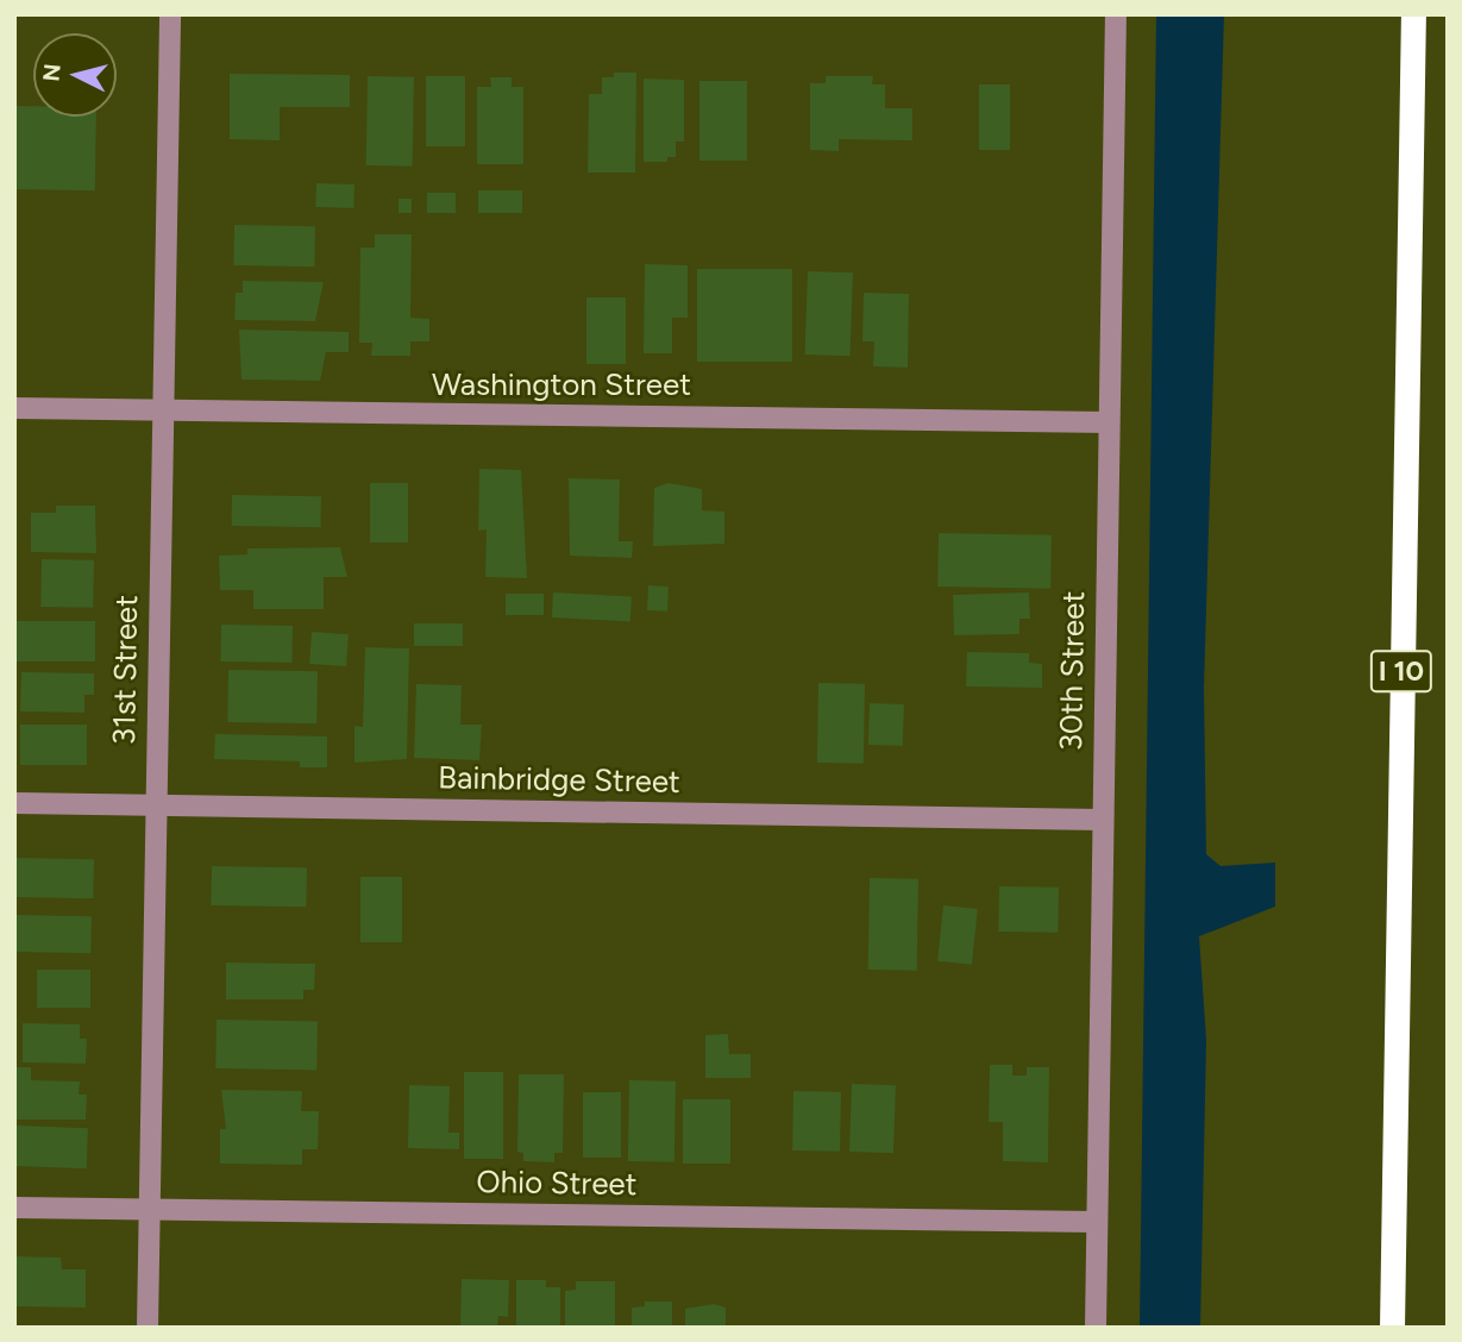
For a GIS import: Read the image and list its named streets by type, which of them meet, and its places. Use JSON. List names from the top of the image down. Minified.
{"streets":{"highway":["I 10"],"street":["Washington Street","31st Street","30th Street","Bainbridge Street","Ohio Street"]},"crossings":[["Washington Street","31st Street"],["Washington Street","30th Street"],["31st Street","Bainbridge Street"],["31st Street","Ohio Street"],["30th Street","Bainbridge Street"],["30th Street","Ohio Street"]],"north":"left"}
